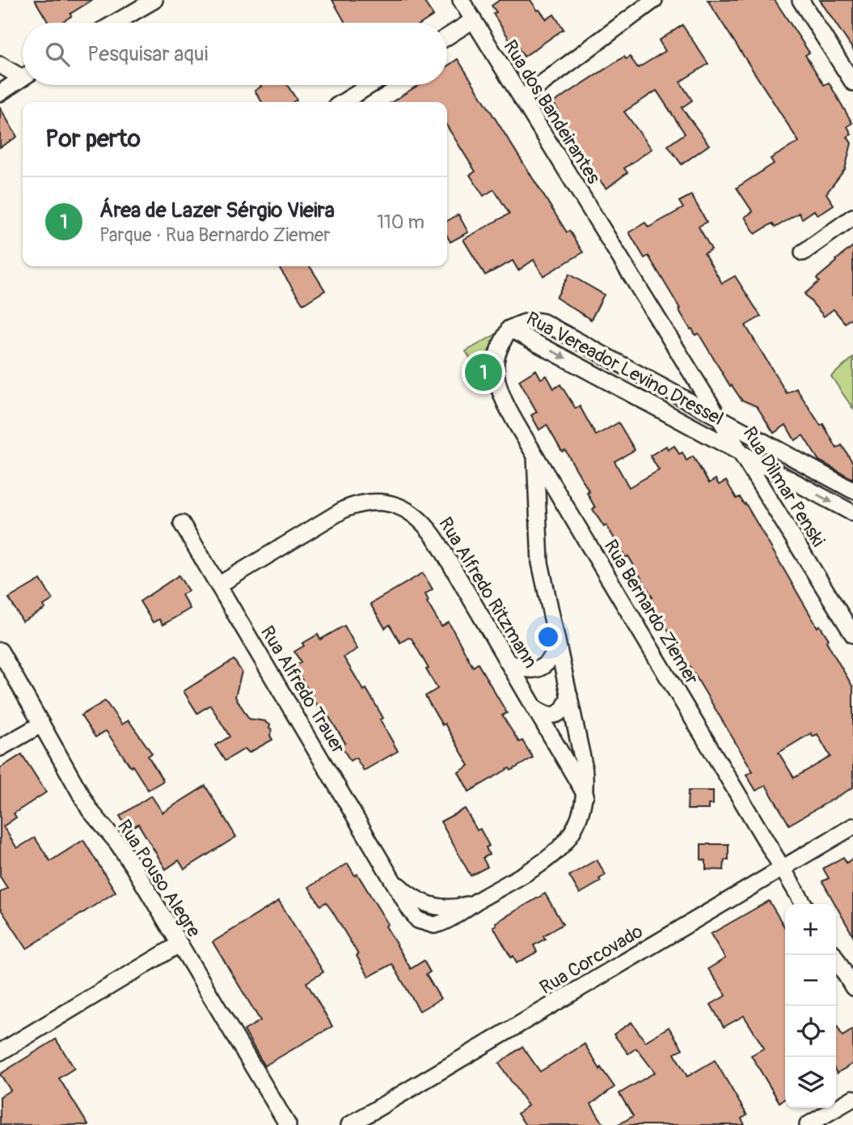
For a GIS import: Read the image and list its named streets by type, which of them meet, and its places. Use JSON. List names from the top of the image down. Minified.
{"streets":{"street":["Rua dos Bandeirantes","Rua Vereador Levino Dressel","Rua Dilmar Penski","Rua Alfredo Ritzmann","Rua Bernardo Ziemer","Rua Alfredo Trauer","Rua Pouso Alegre","Rua Corcovado"]},"crossings":[["Rua dos Bandeirantes","Rua Dilmar Penski"],["Rua Vereador Levino Dressel","Rua Dilmar Penski"],["Rua Vereador Levino Dressel","Rua Bernardo Ziemer"],["Rua Alfredo Ritzmann","Rua Alfredo Trauer"],["Rua Bernardo Ziemer","Rua Corcovado"]],"page":{"search":"Pesquisar aqui","heading":"Por perto","list":[{"mark":"1","name":"Área de Lazer Sérgio Vieira","note":"Parque · Rua Bernardo Ziemer","value":"110 m"}],"pins":"1","map_buttons":["+","−"]}}
